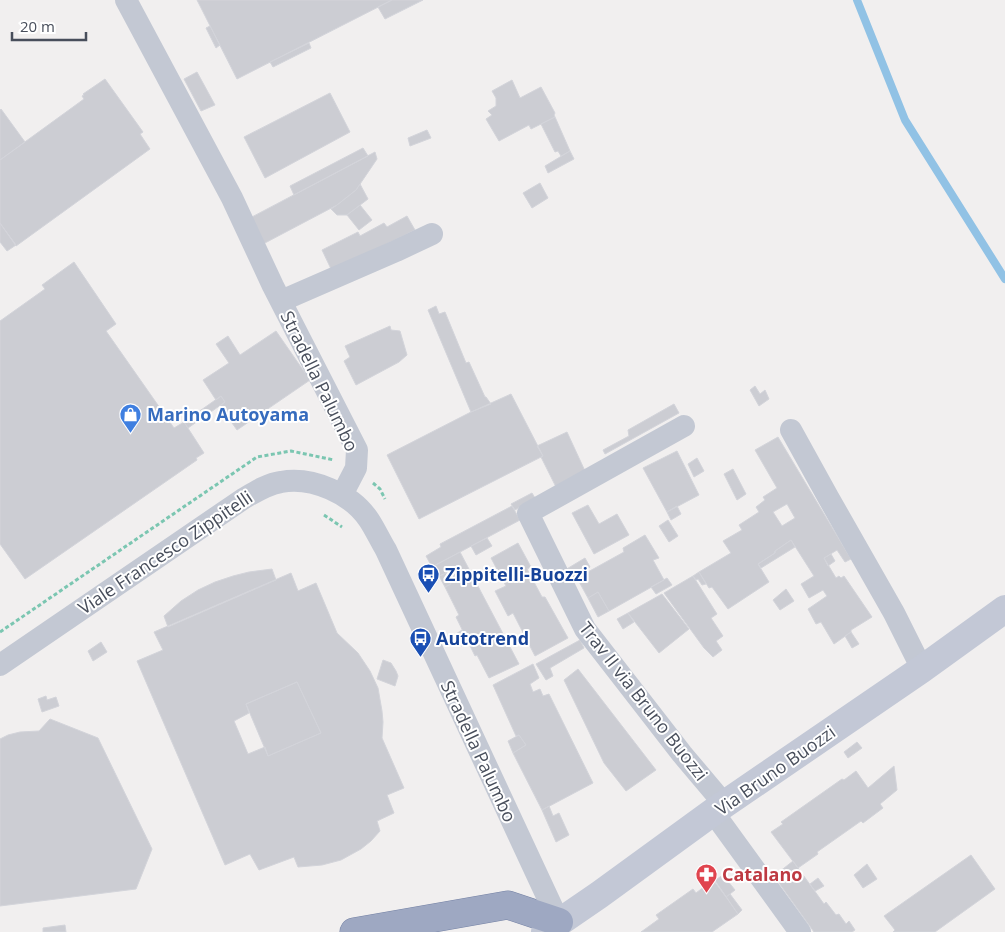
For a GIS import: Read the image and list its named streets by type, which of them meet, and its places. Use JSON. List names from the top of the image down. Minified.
{"streets":{"main road":["Via Bruno Buozzi"],"street":["Stradella Palumbo","Viale Francesco Zippitelli","Trav II via Bruno Buozzi"]},"crossings":[["Stradella Palumbo","Viale Francesco Zippitelli"],["Stradella Palumbo","Via Bruno Buozzi"],["Trav II via Bruno Buozzi","Via Bruno Buozzi"]],"places":{"shop":["Marino Autoyama"],"bus stop":["Zippitelli-Buozzi","Autotrend"],"pharmacy":["Catalano"]},"scale_bar":"20 m"}
